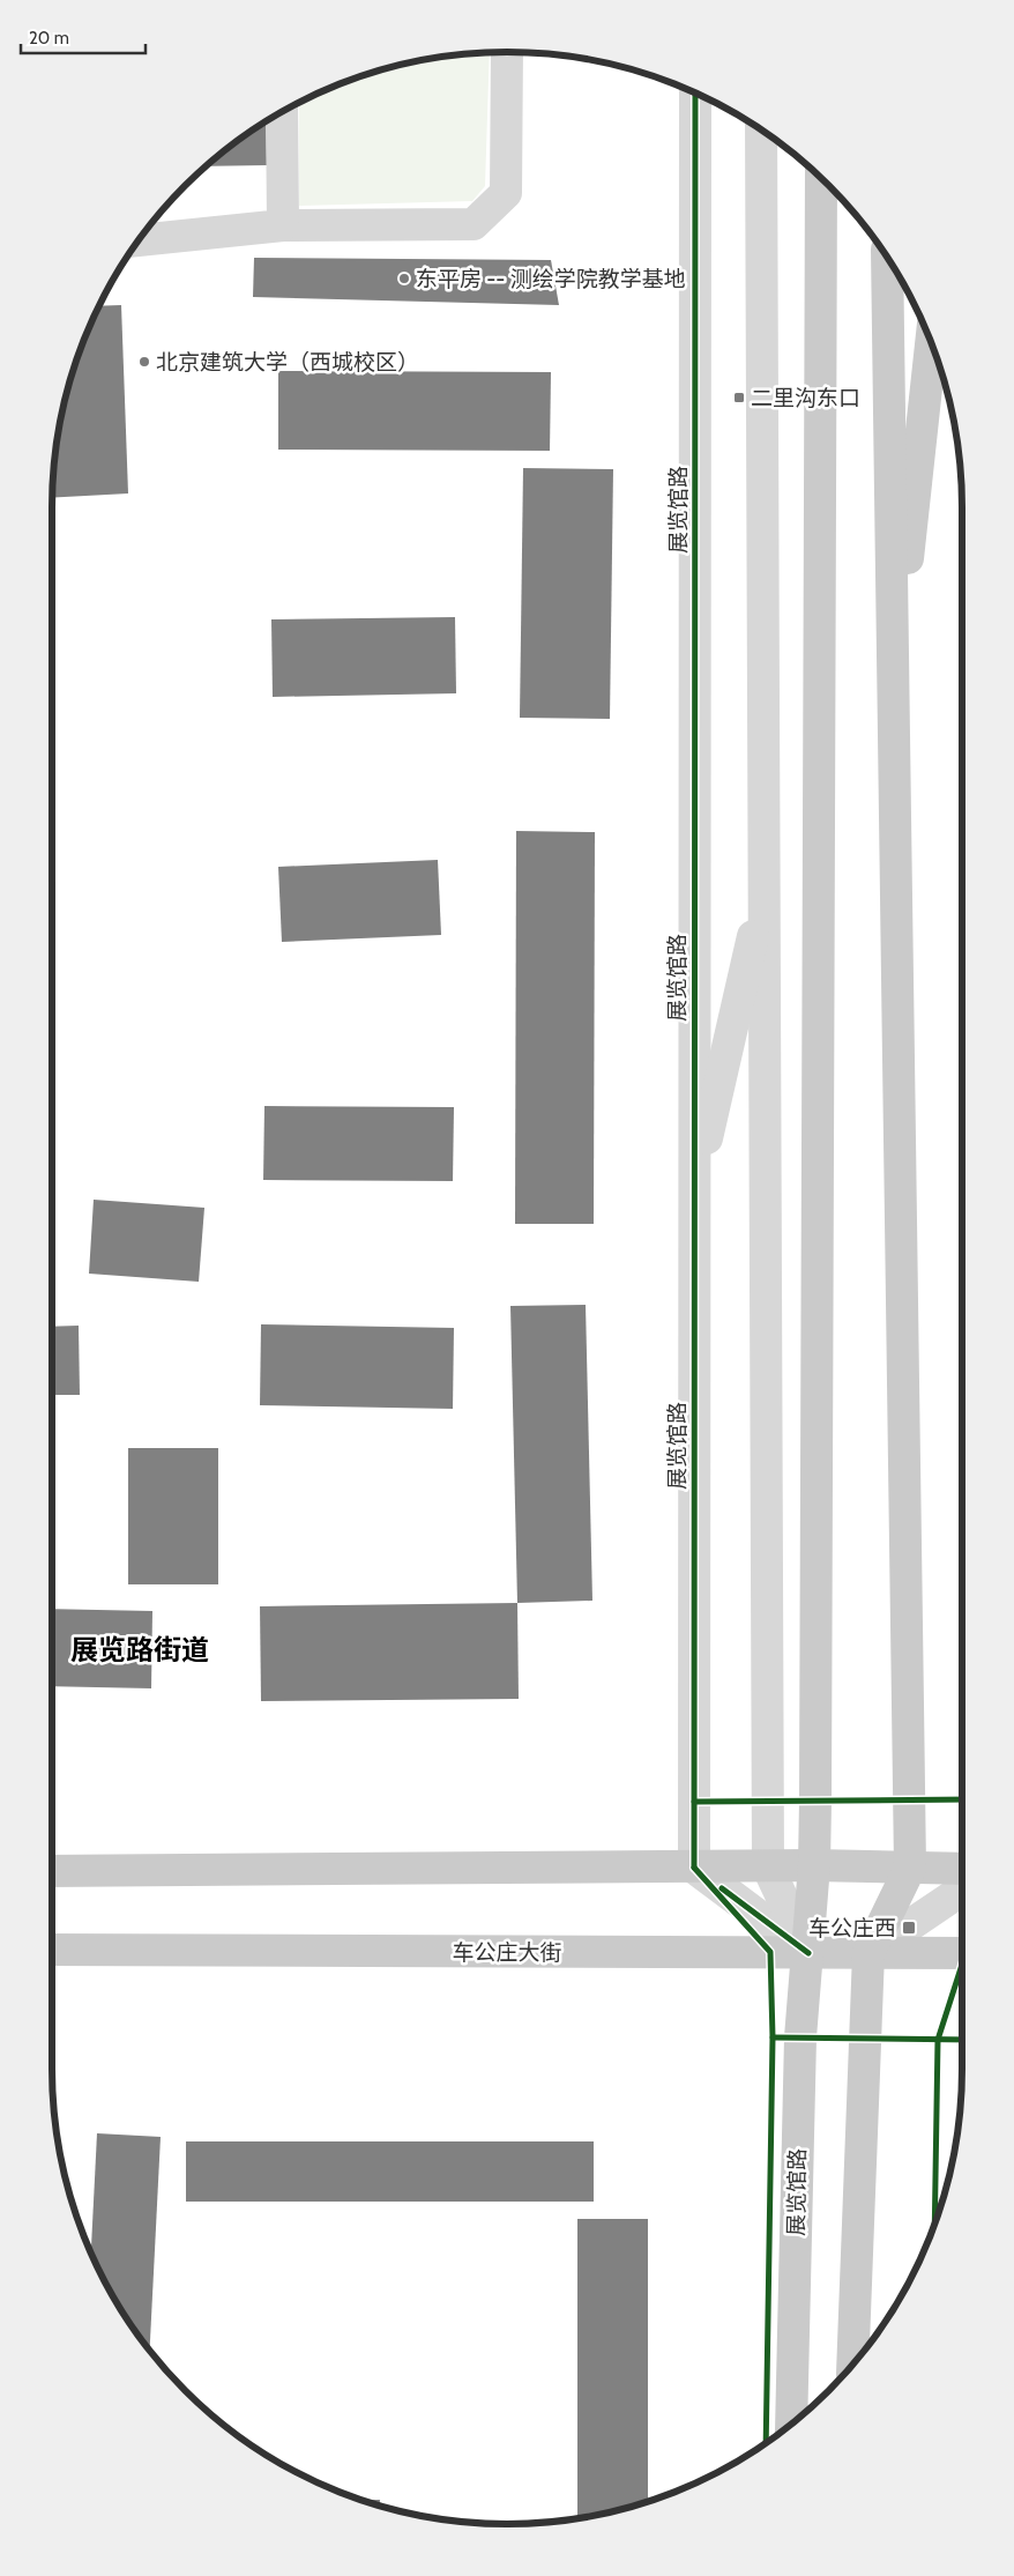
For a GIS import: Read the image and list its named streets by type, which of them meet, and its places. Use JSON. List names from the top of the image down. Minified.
{"streets":{"main road":["展览馆路","车公庄大街"]},"crossings":[["展览馆路","车公庄大街"]],"districts":["展览路街道"],"places":{"other":["东平房 -- 测绘学院教学基地","北京建筑大学（西城校区）"],"transit":["二里沟东口","车公庄西"]},"scale_bar":"20 m"}
